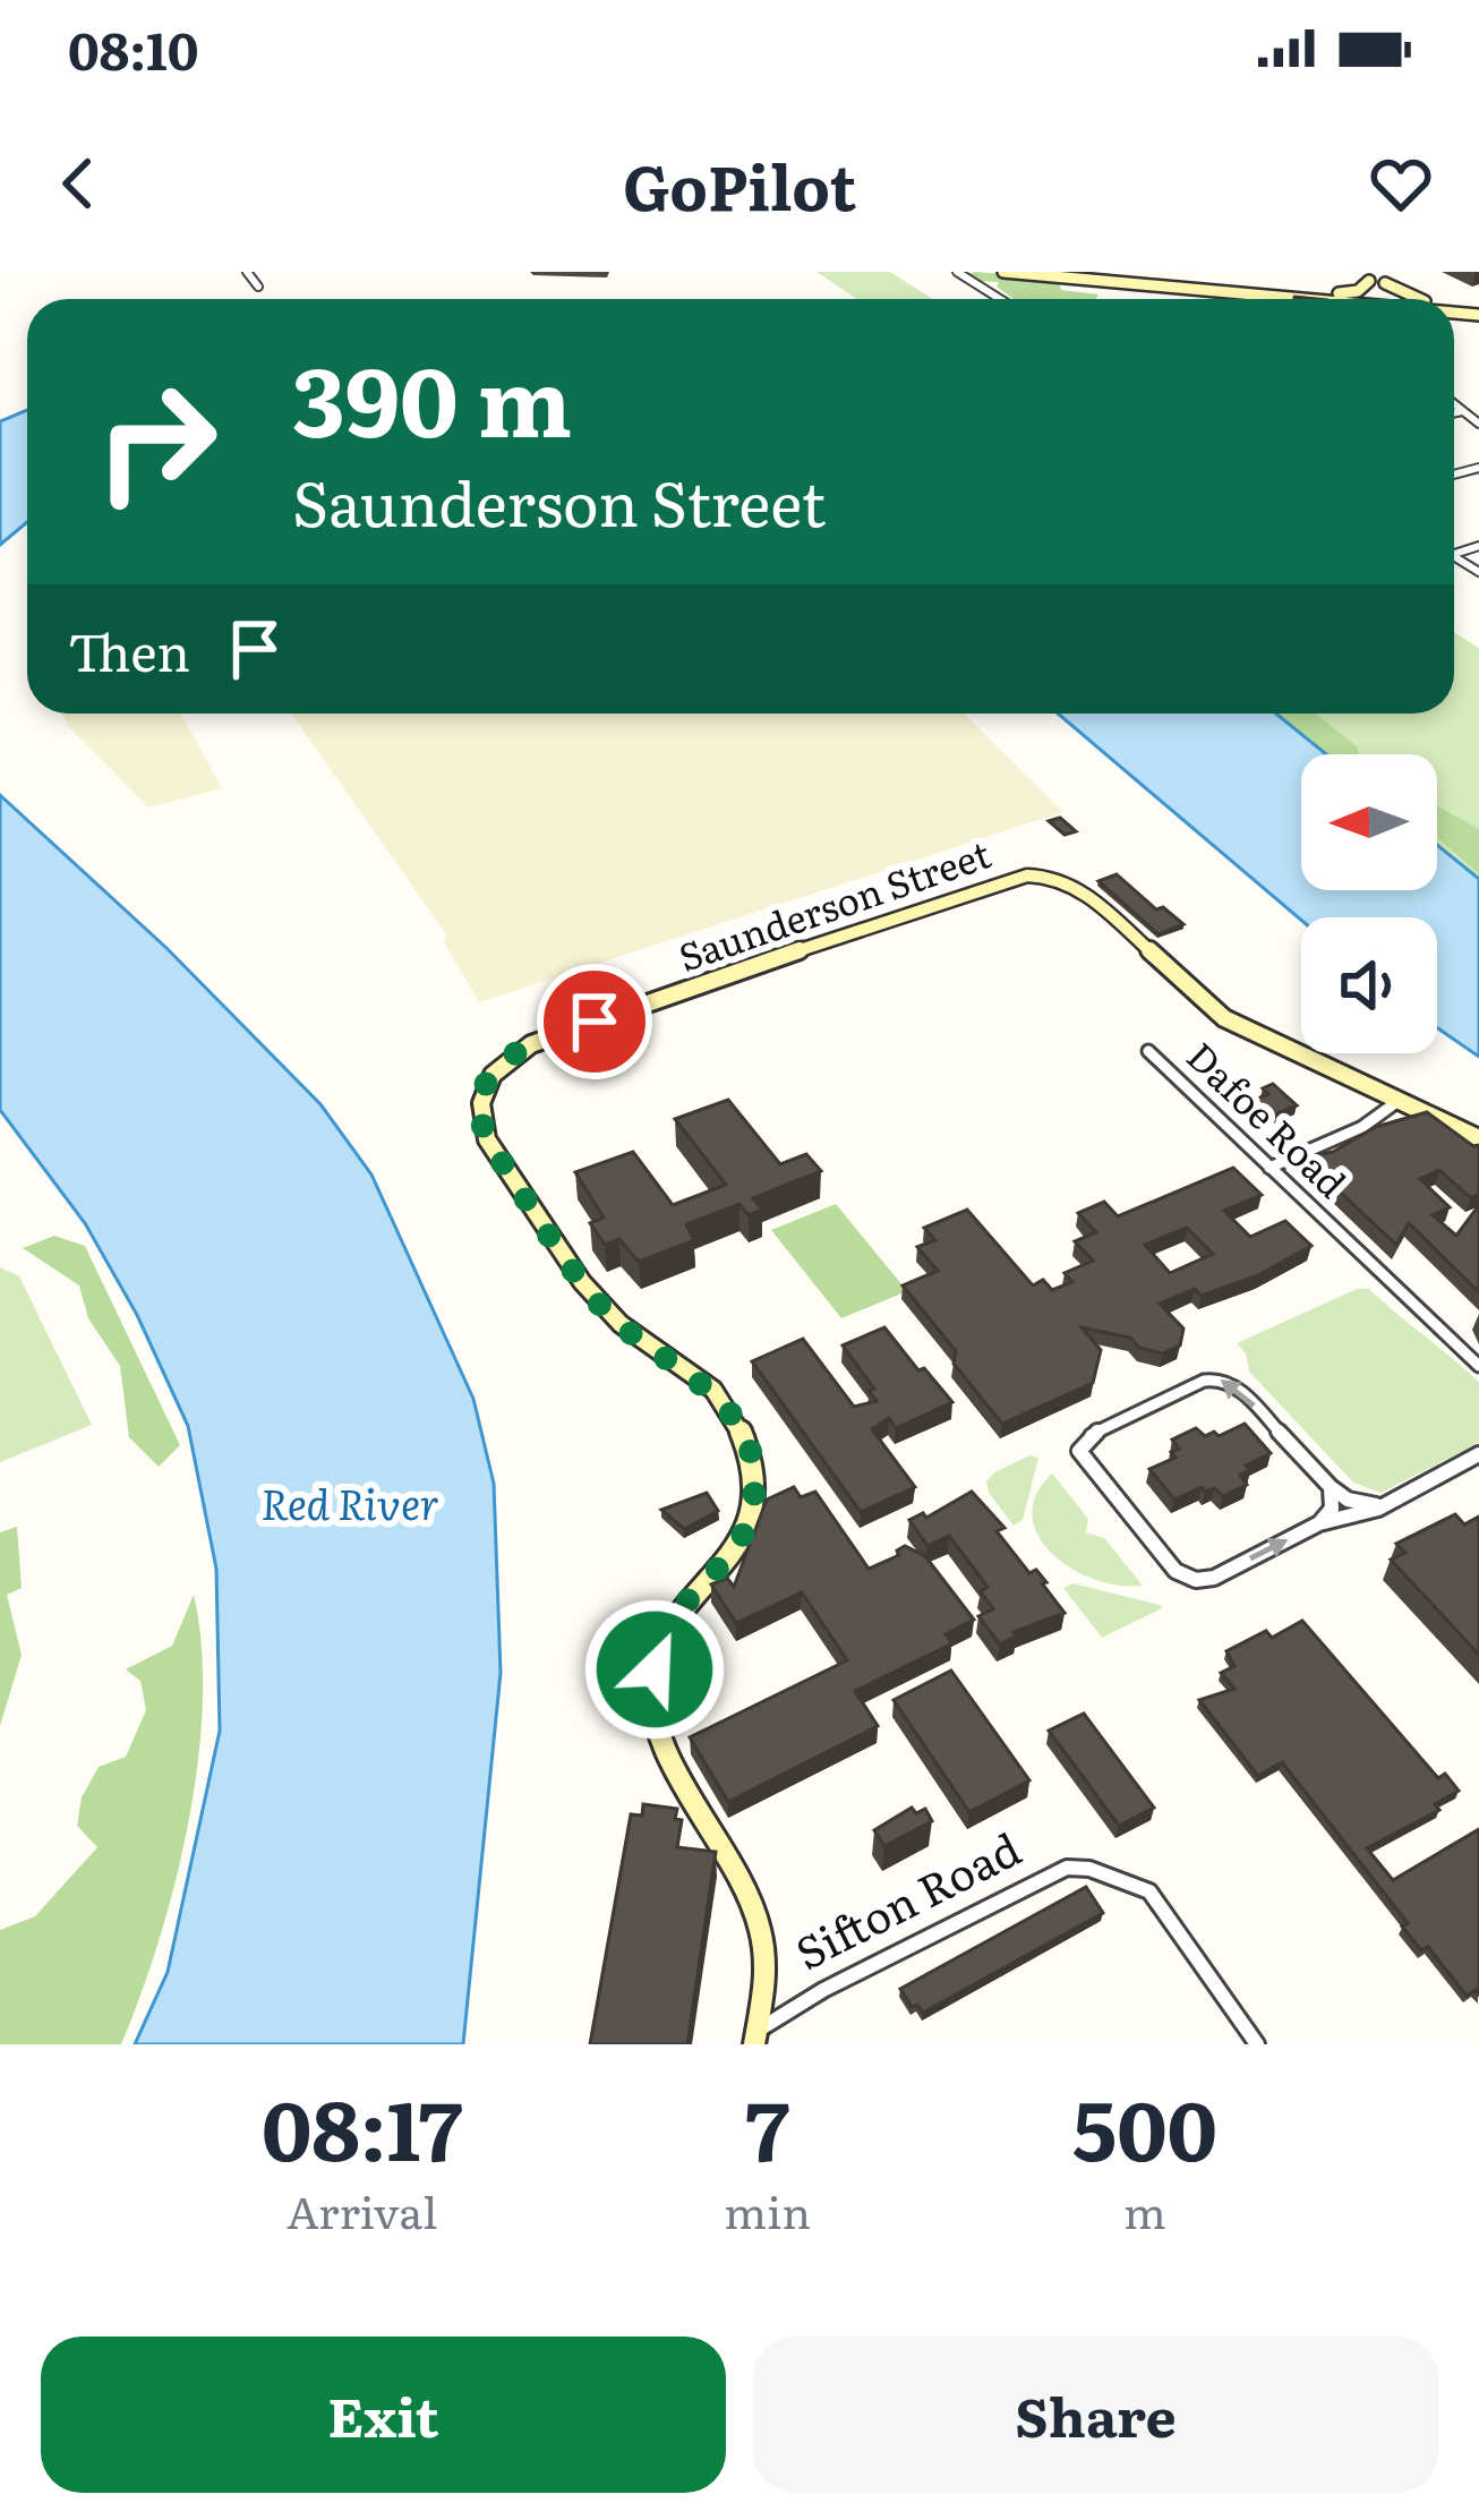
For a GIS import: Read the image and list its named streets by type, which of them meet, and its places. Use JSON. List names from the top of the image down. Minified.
{"streets":{"street":["Saunderson Street","Dafoe Road","Sifton Road"]},"crossings":[["Saunderson Street","Sifton Road"]],"water":["Red River"],"north":"left","page":{"status":"08:10","header":"GoPilot","turn":["390 m","Saunderson Street"],"then":"Then","eta":["08:17","Arrival","7","min","500","m"],"buttons":["Exit","Share"]}}
